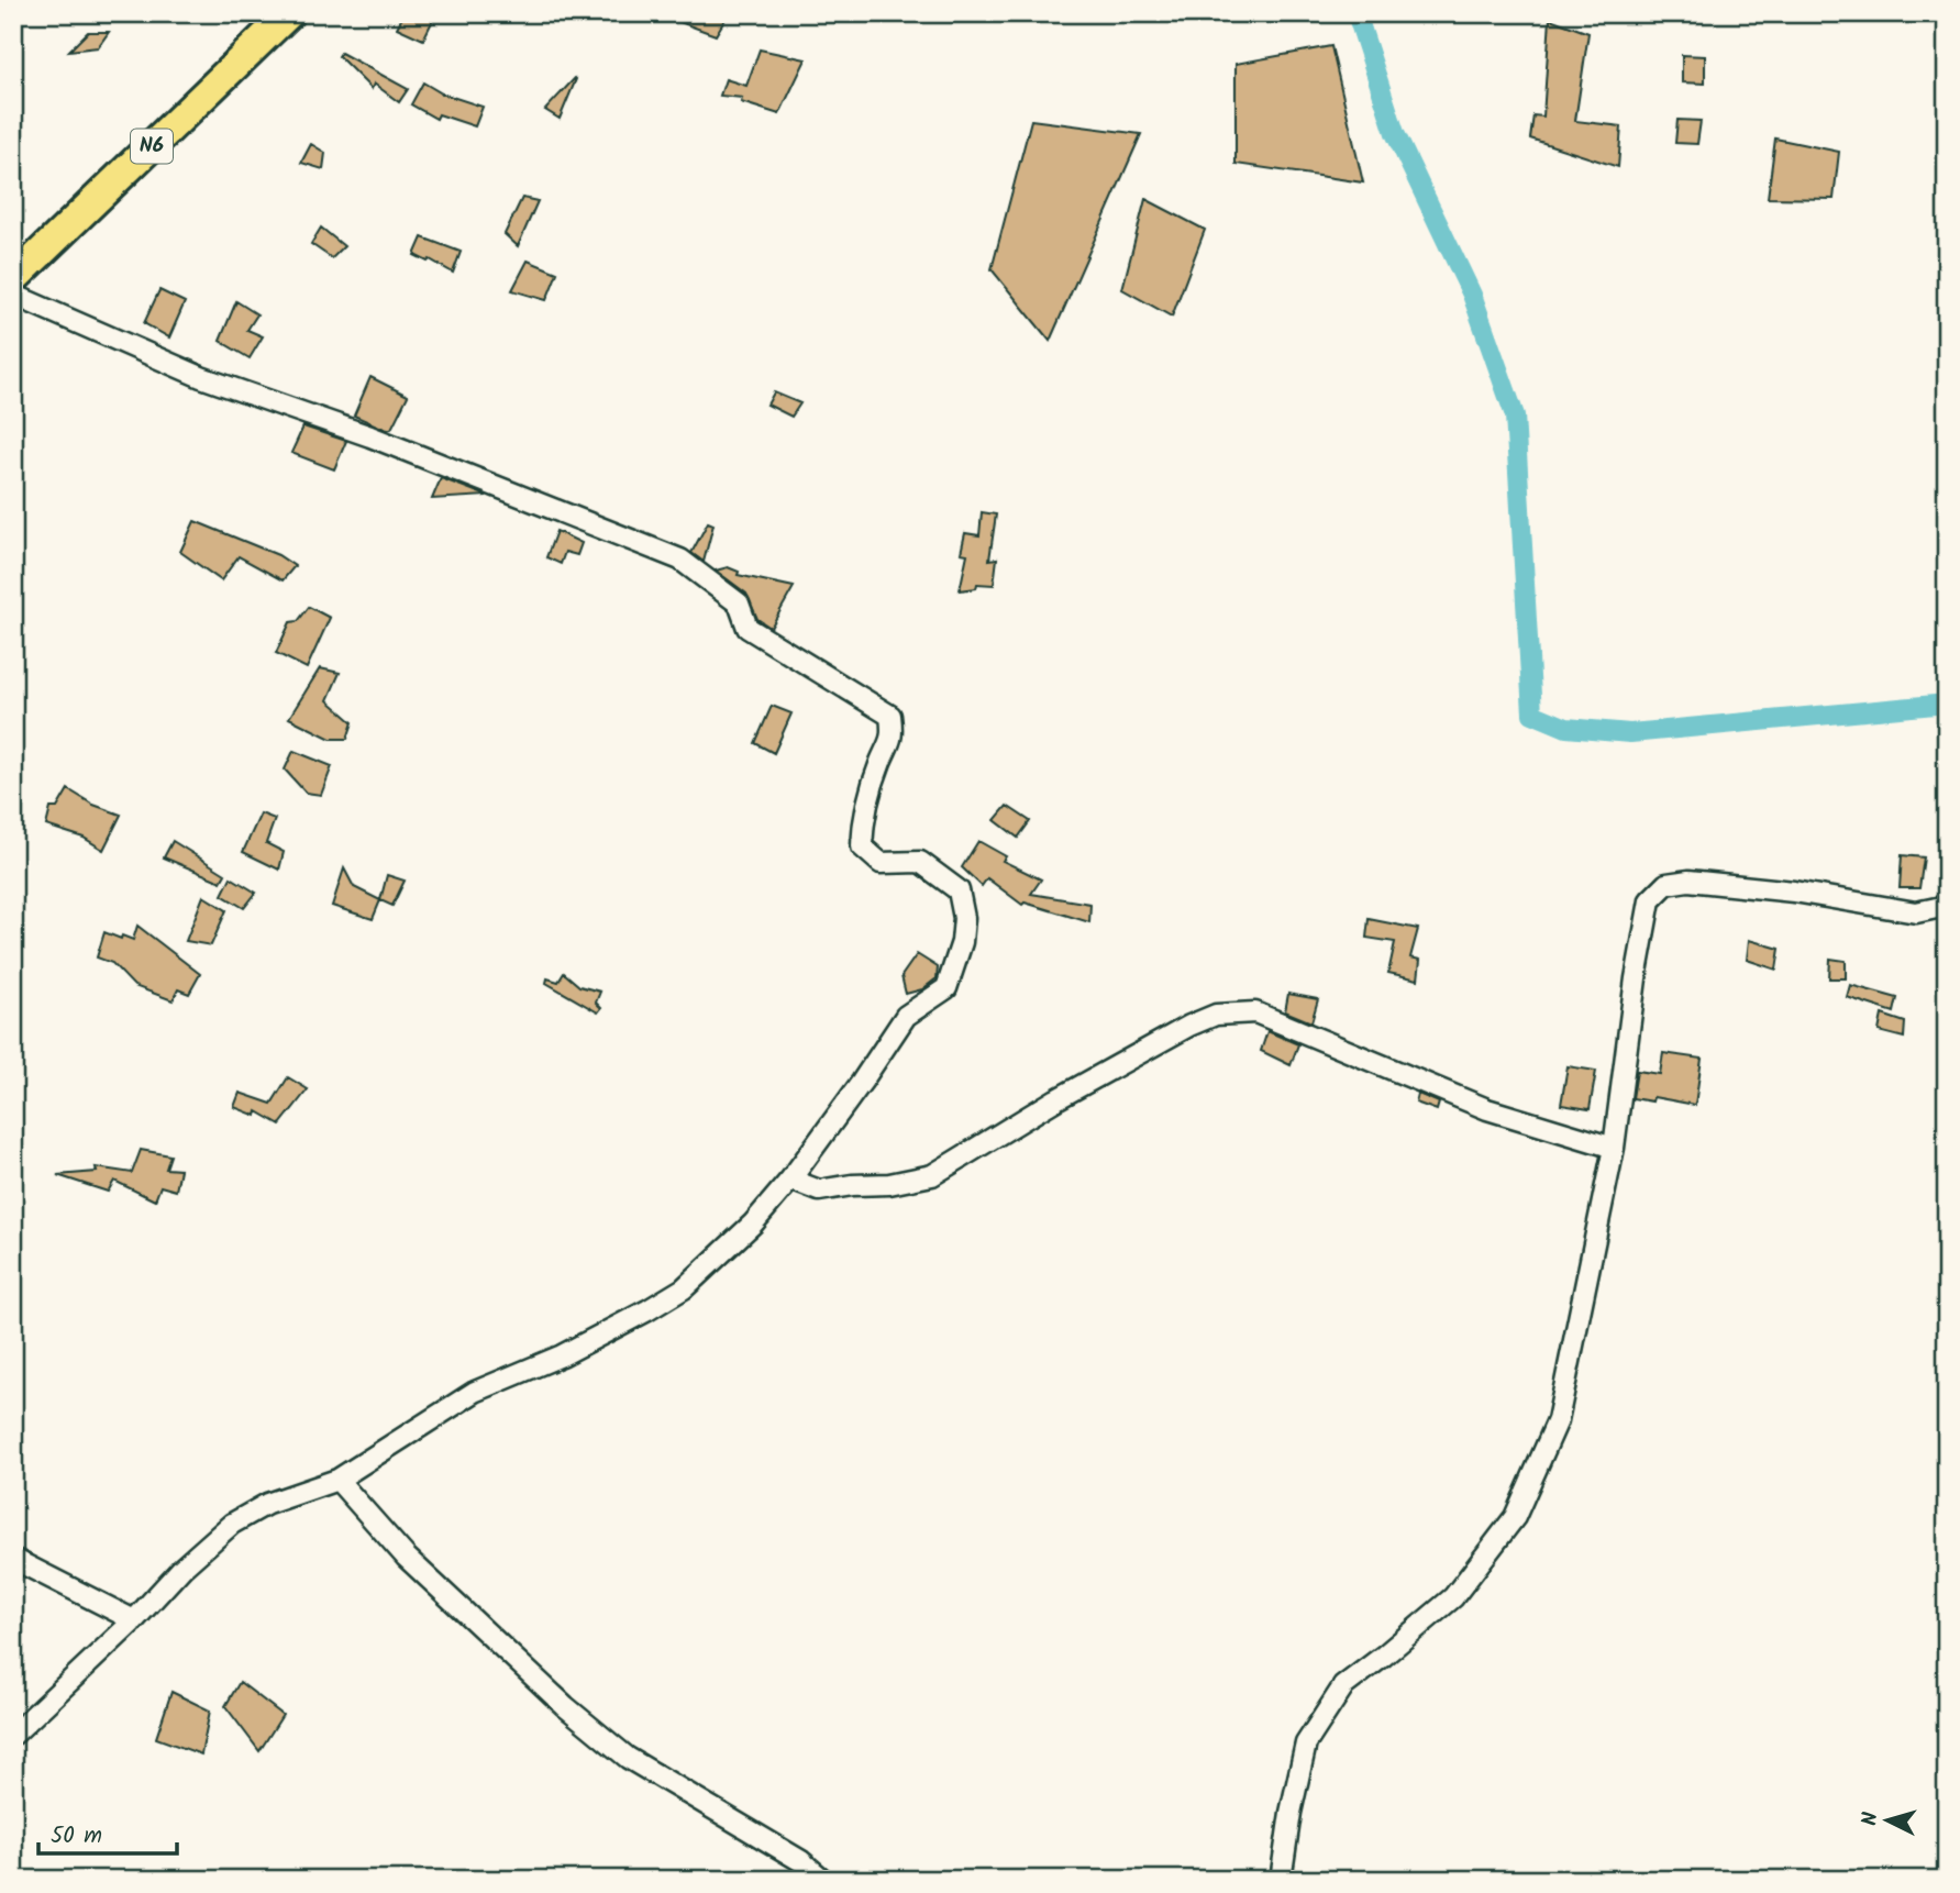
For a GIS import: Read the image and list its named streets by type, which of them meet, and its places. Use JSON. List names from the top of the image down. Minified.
{"streets":{"highway":["N6"]},"scale_bar":"50 m","north":"left"}
